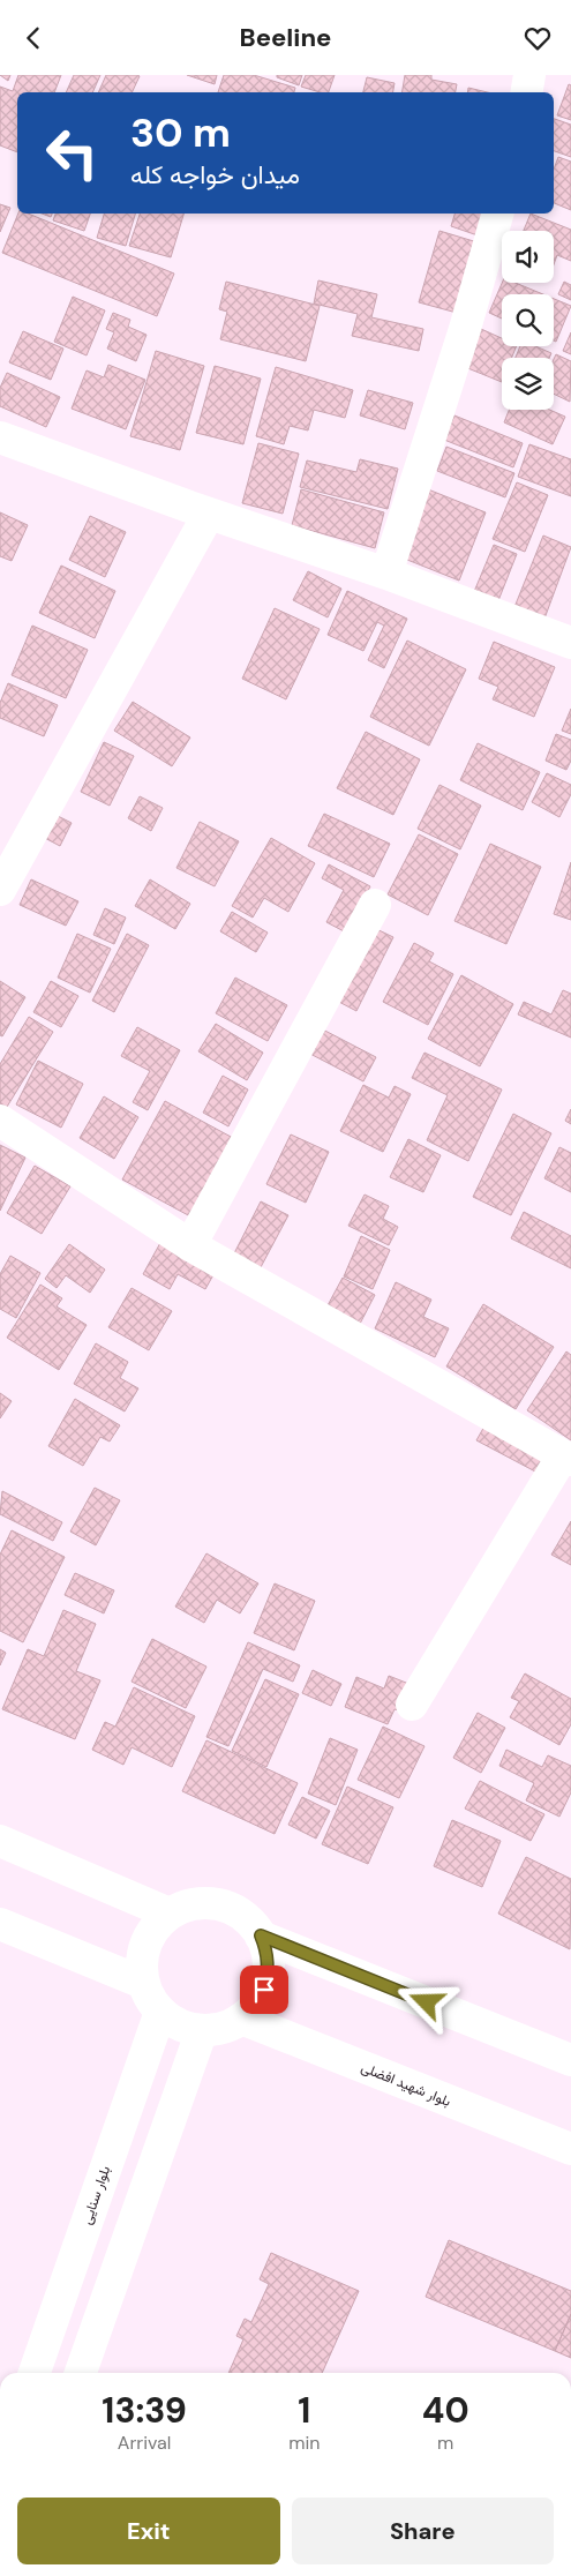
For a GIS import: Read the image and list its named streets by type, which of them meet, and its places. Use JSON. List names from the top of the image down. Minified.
{"streets":{"street":["بلوار شهید افضلی","بلوار سنایی"]},"crossings":[["بلوار شهید افضلی","بلوار سنایی"]],"page":{"header":"Beeline","turn":["30 m","میدان خواجه کله"],"eta":["13:39","Arrival","1","min","40","m"],"buttons":["Exit","Share"]}}
